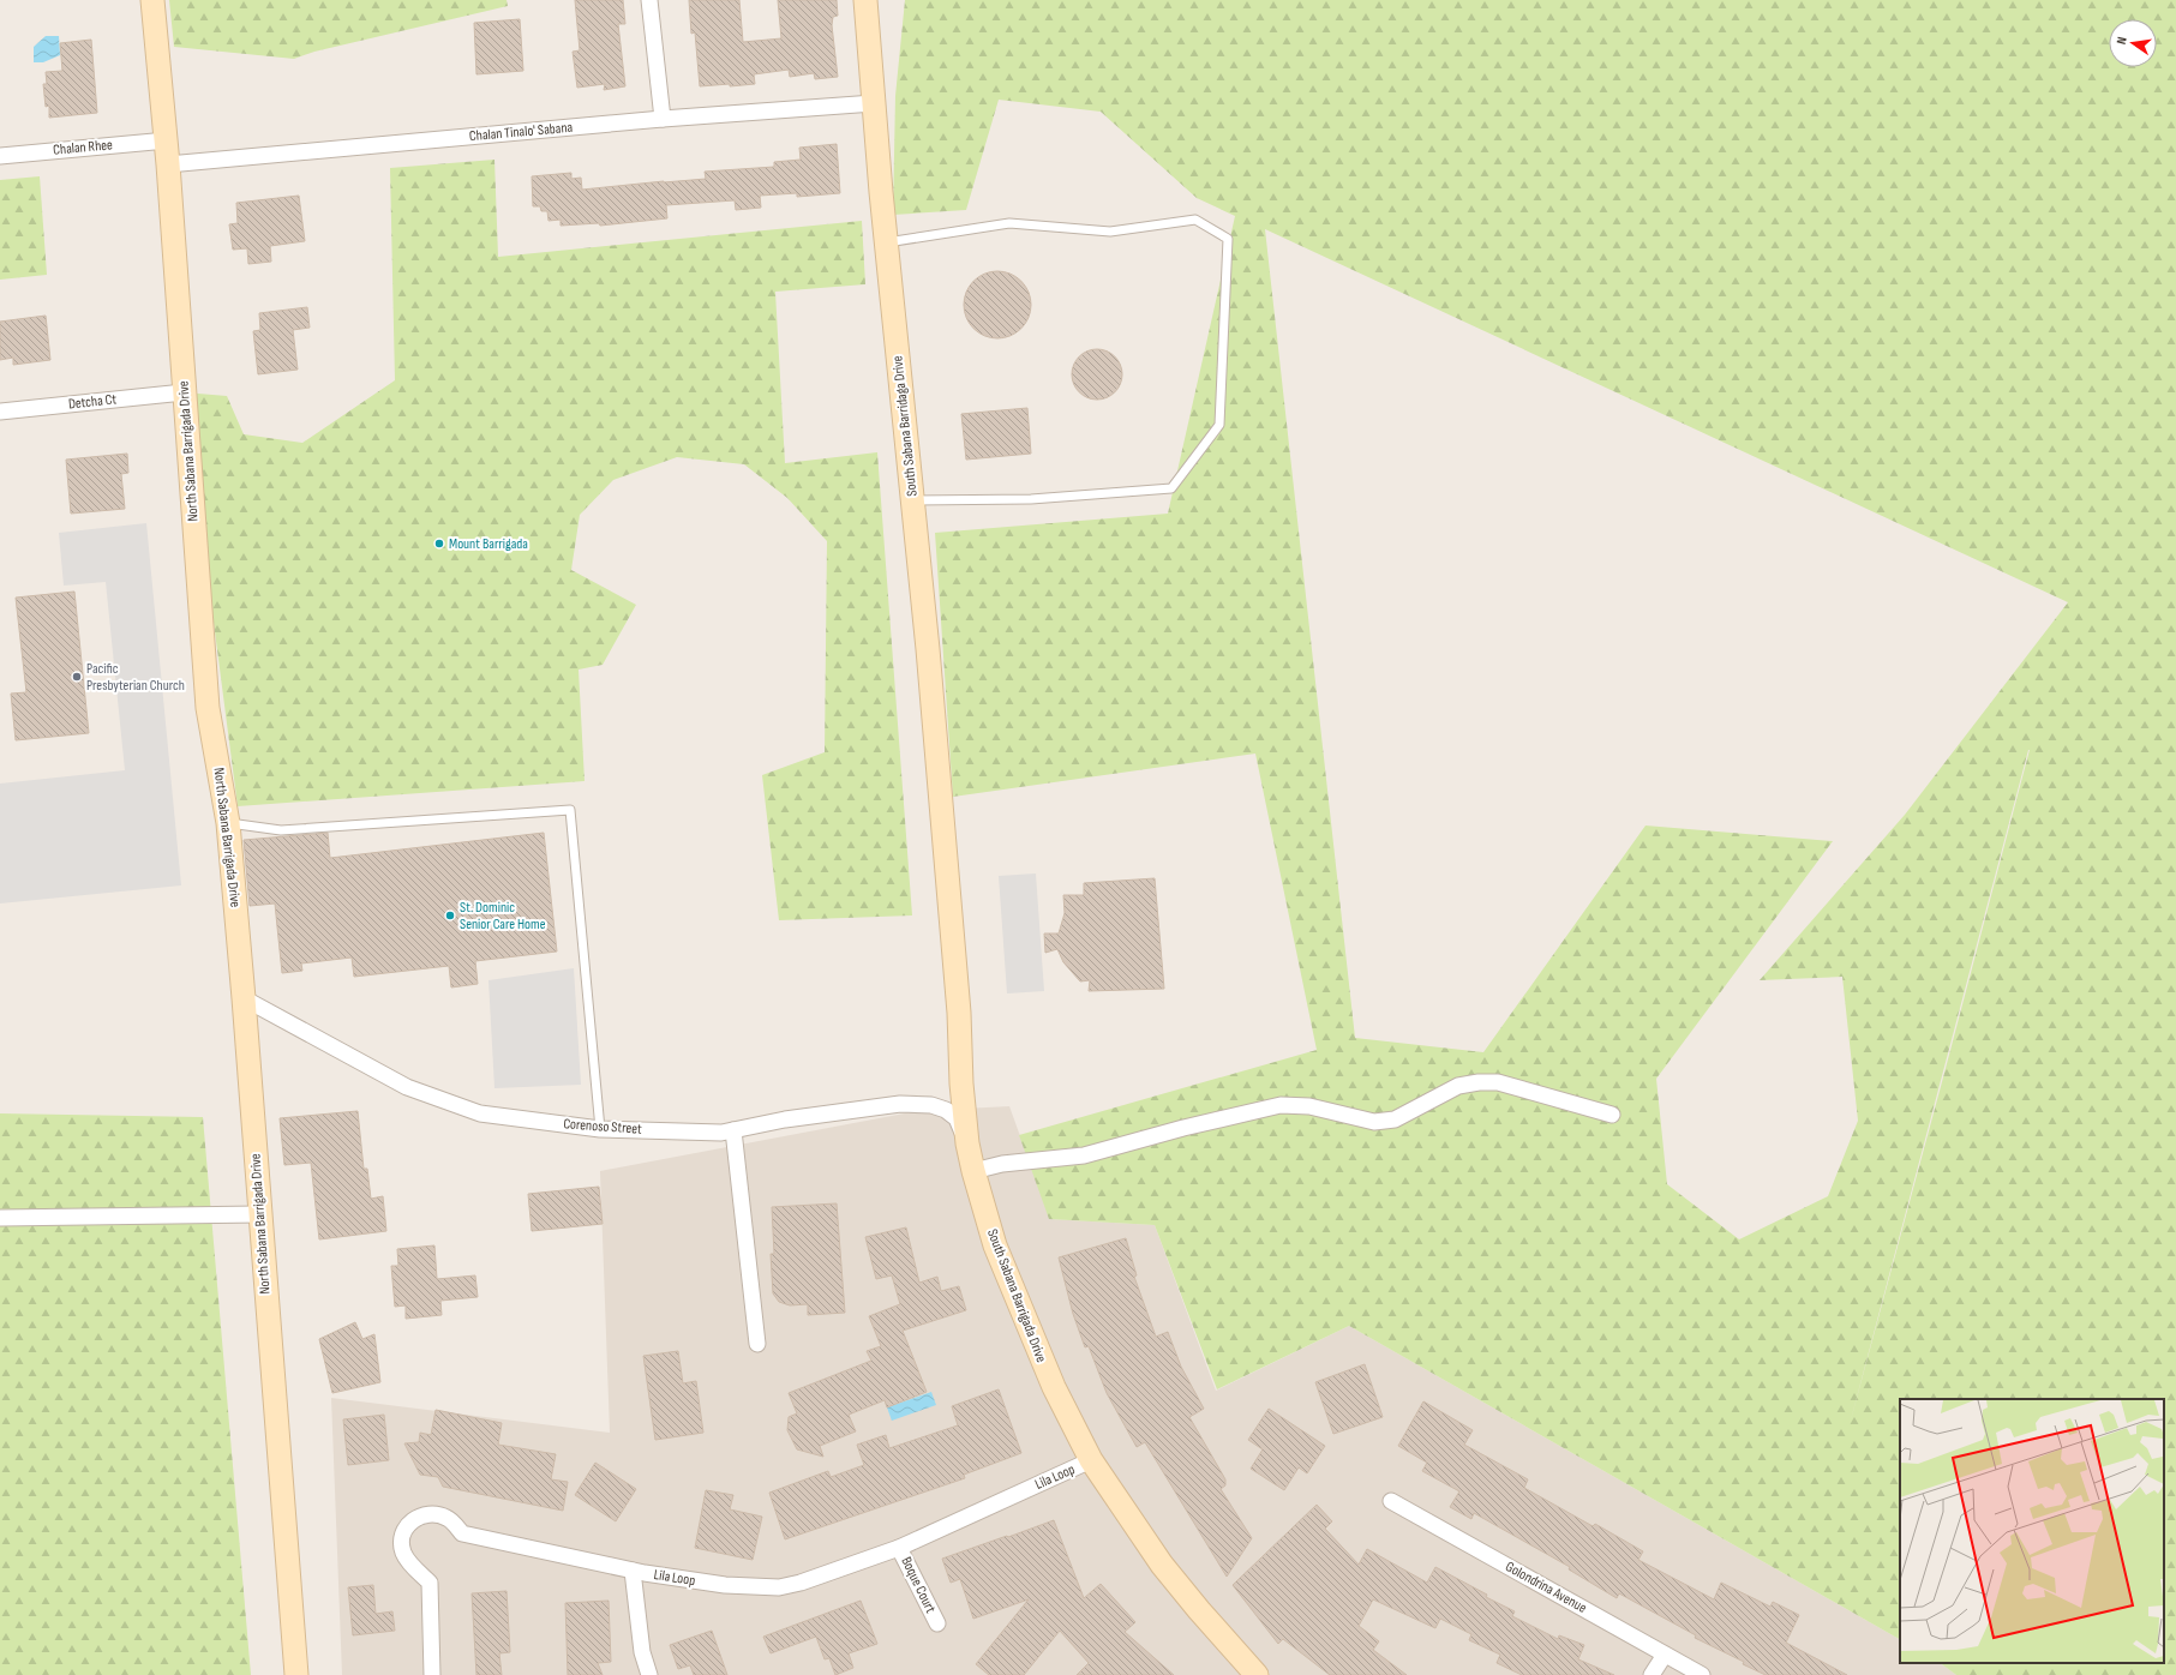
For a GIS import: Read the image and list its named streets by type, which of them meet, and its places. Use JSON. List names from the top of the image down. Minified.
{"streets":{"main road":["South Sabana Barridaga Drive","North Sabana Barrigada Drive","South Sabana Barrigada Drive"],"street":["Chalan Tinalo' Sabana","Chalan Rhee","Detcha Ct","Corenoso Street","Lila Loop","Boque Court","Golondrina Avenue"]},"crossings":[["Chalan Tinalo' Sabana","South Sabana Barridaga Drive"],["Chalan Tinalo' Sabana","North Sabana Barrigada Drive"],["Chalan Rhee","North Sabana Barrigada Drive"],["Detcha Ct","North Sabana Barrigada Drive"],["South Sabana Barridaga Drive","South Sabana Barrigada Drive"],["North Sabana Barrigada Drive","Corenoso Street"],["Corenoso Street","South Sabana Barrigada Drive"],["South Sabana Barrigada Drive","Lila Loop"],["Lila Loop","Boque Court"]],"places":["Mount Barrigada","Pacific Presbyterian Church","St. Dominic Senior Care Home"],"north":"left"}
